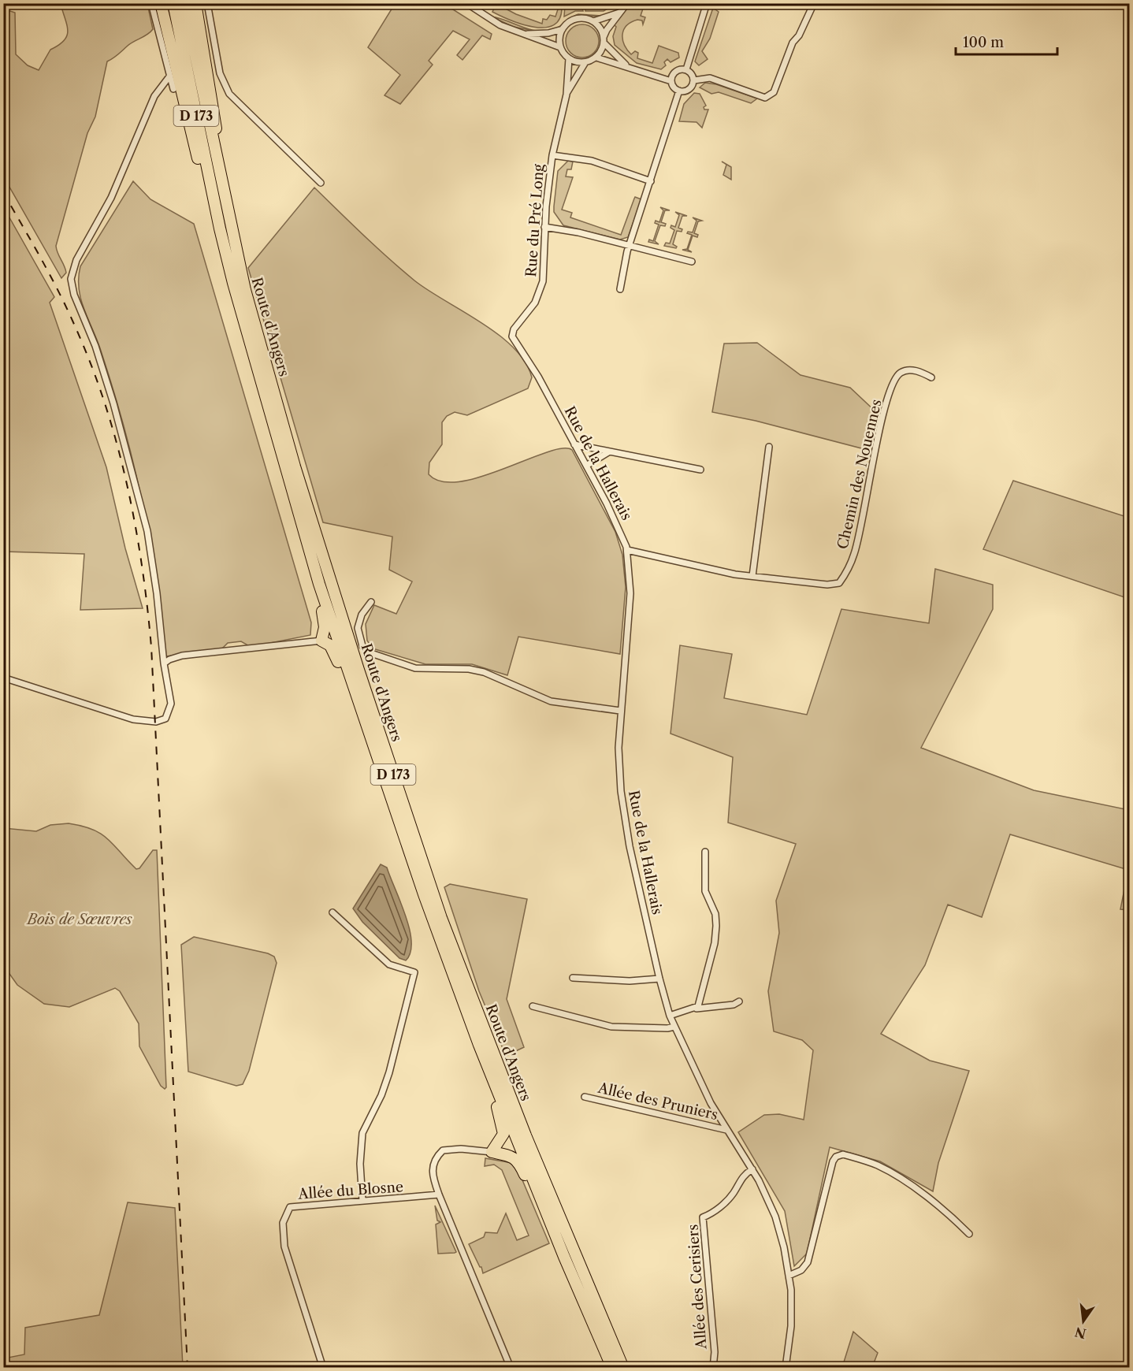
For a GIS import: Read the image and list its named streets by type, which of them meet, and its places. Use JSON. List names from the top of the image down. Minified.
{"streets":{"highway":["D 173","Route d'Angers"],"street":["Rue du Pré Long","Rue de la Hallerais","Chemin des Nouennes","Allée des Pruniers","Allée du Blosne","Allée des Cerisiers"]},"crossings":[["Rue du Pré Long","Rue de la Hallerais"],["Rue de la Hallerais","Chemin des Nouennes"],["Rue de la Hallerais","Allée des Pruniers"],["Rue de la Hallerais","Allée des Cerisiers"]],"parks":["Bois de Sœuvres"],"scale_bar":"100 m","north":"bottom"}
